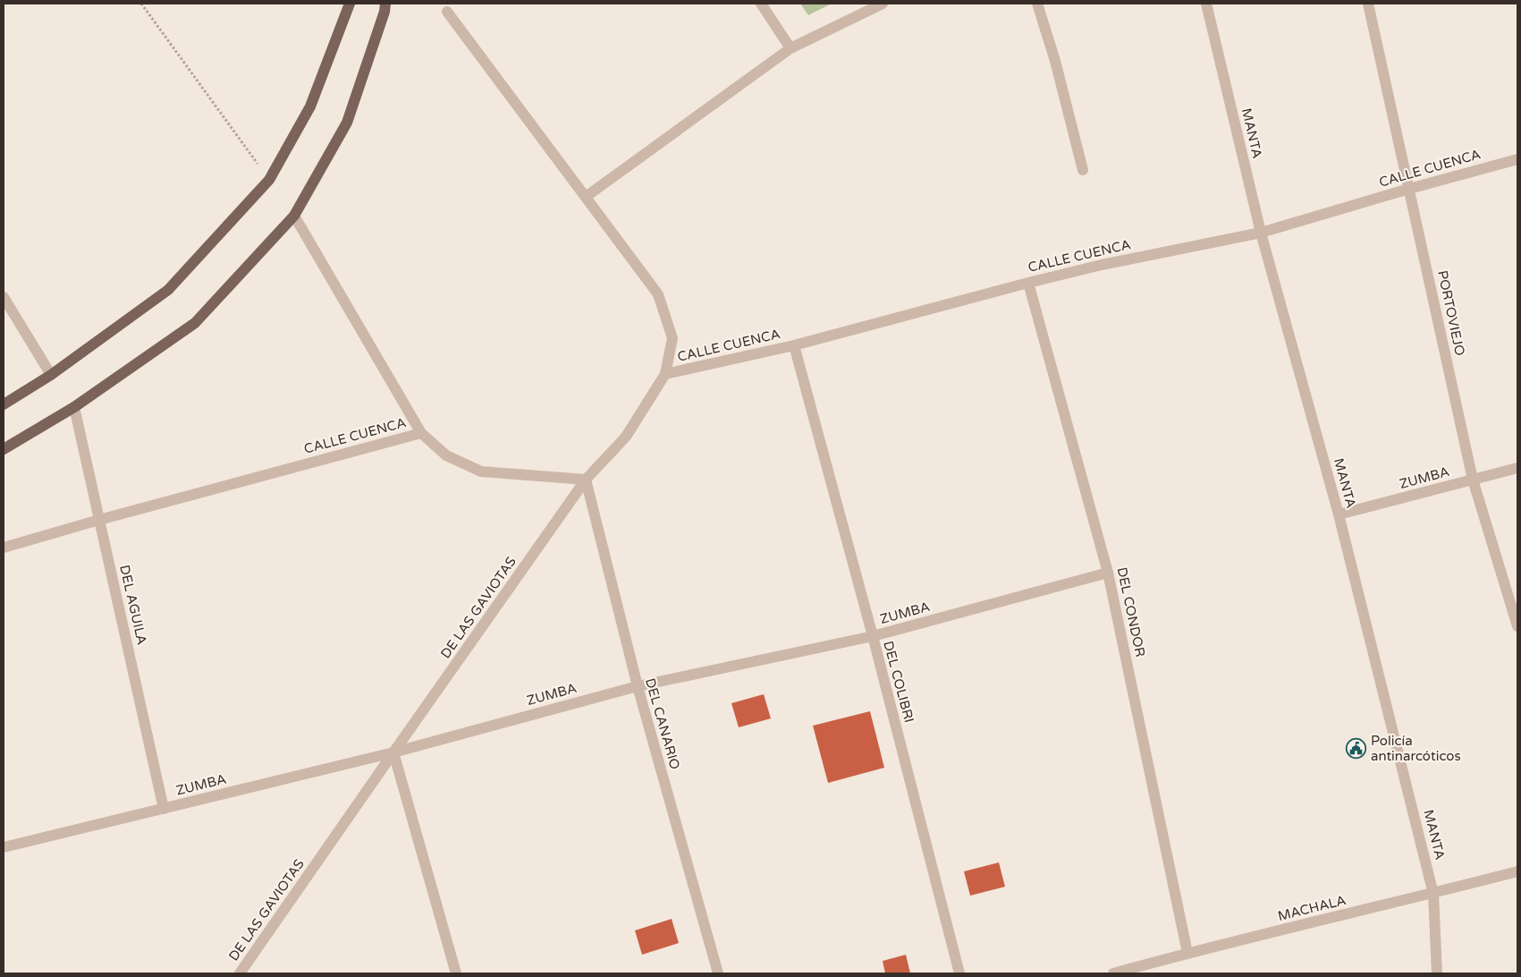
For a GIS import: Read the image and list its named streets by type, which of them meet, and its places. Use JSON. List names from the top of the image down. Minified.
{"streets":{"street":["MANTA","CALLE CUENCA","PORTOVIEJO","ZUMBA","DEL AGUILA","DE LAS GAVIOTAS","DEL CONDOR","DEL COLIBRI","DEL CANARIO","MACHALA"]},"crossings":[["MANTA","CALLE CUENCA"],["MANTA","ZUMBA"],["MANTA","MACHALA"],["CALLE CUENCA","PORTOVIEJO"],["CALLE CUENCA","DEL AGUILA"],["CALLE CUENCA","DE LAS GAVIOTAS"],["CALLE CUENCA","DEL CONDOR"],["CALLE CUENCA","DEL COLIBRI"],["CALLE CUENCA","DEL CANARIO"],["PORTOVIEJO","ZUMBA"],["ZUMBA","DEL AGUILA"],["ZUMBA","DE LAS GAVIOTAS"],["ZUMBA","DEL CONDOR"],["ZUMBA","DEL COLIBRI"],["ZUMBA","DEL CANARIO"],["DE LAS GAVIOTAS","DEL CANARIO"],["DEL CONDOR","MACHALA"]],"places":{"public building":["Policía antinarcóticos"]}}
